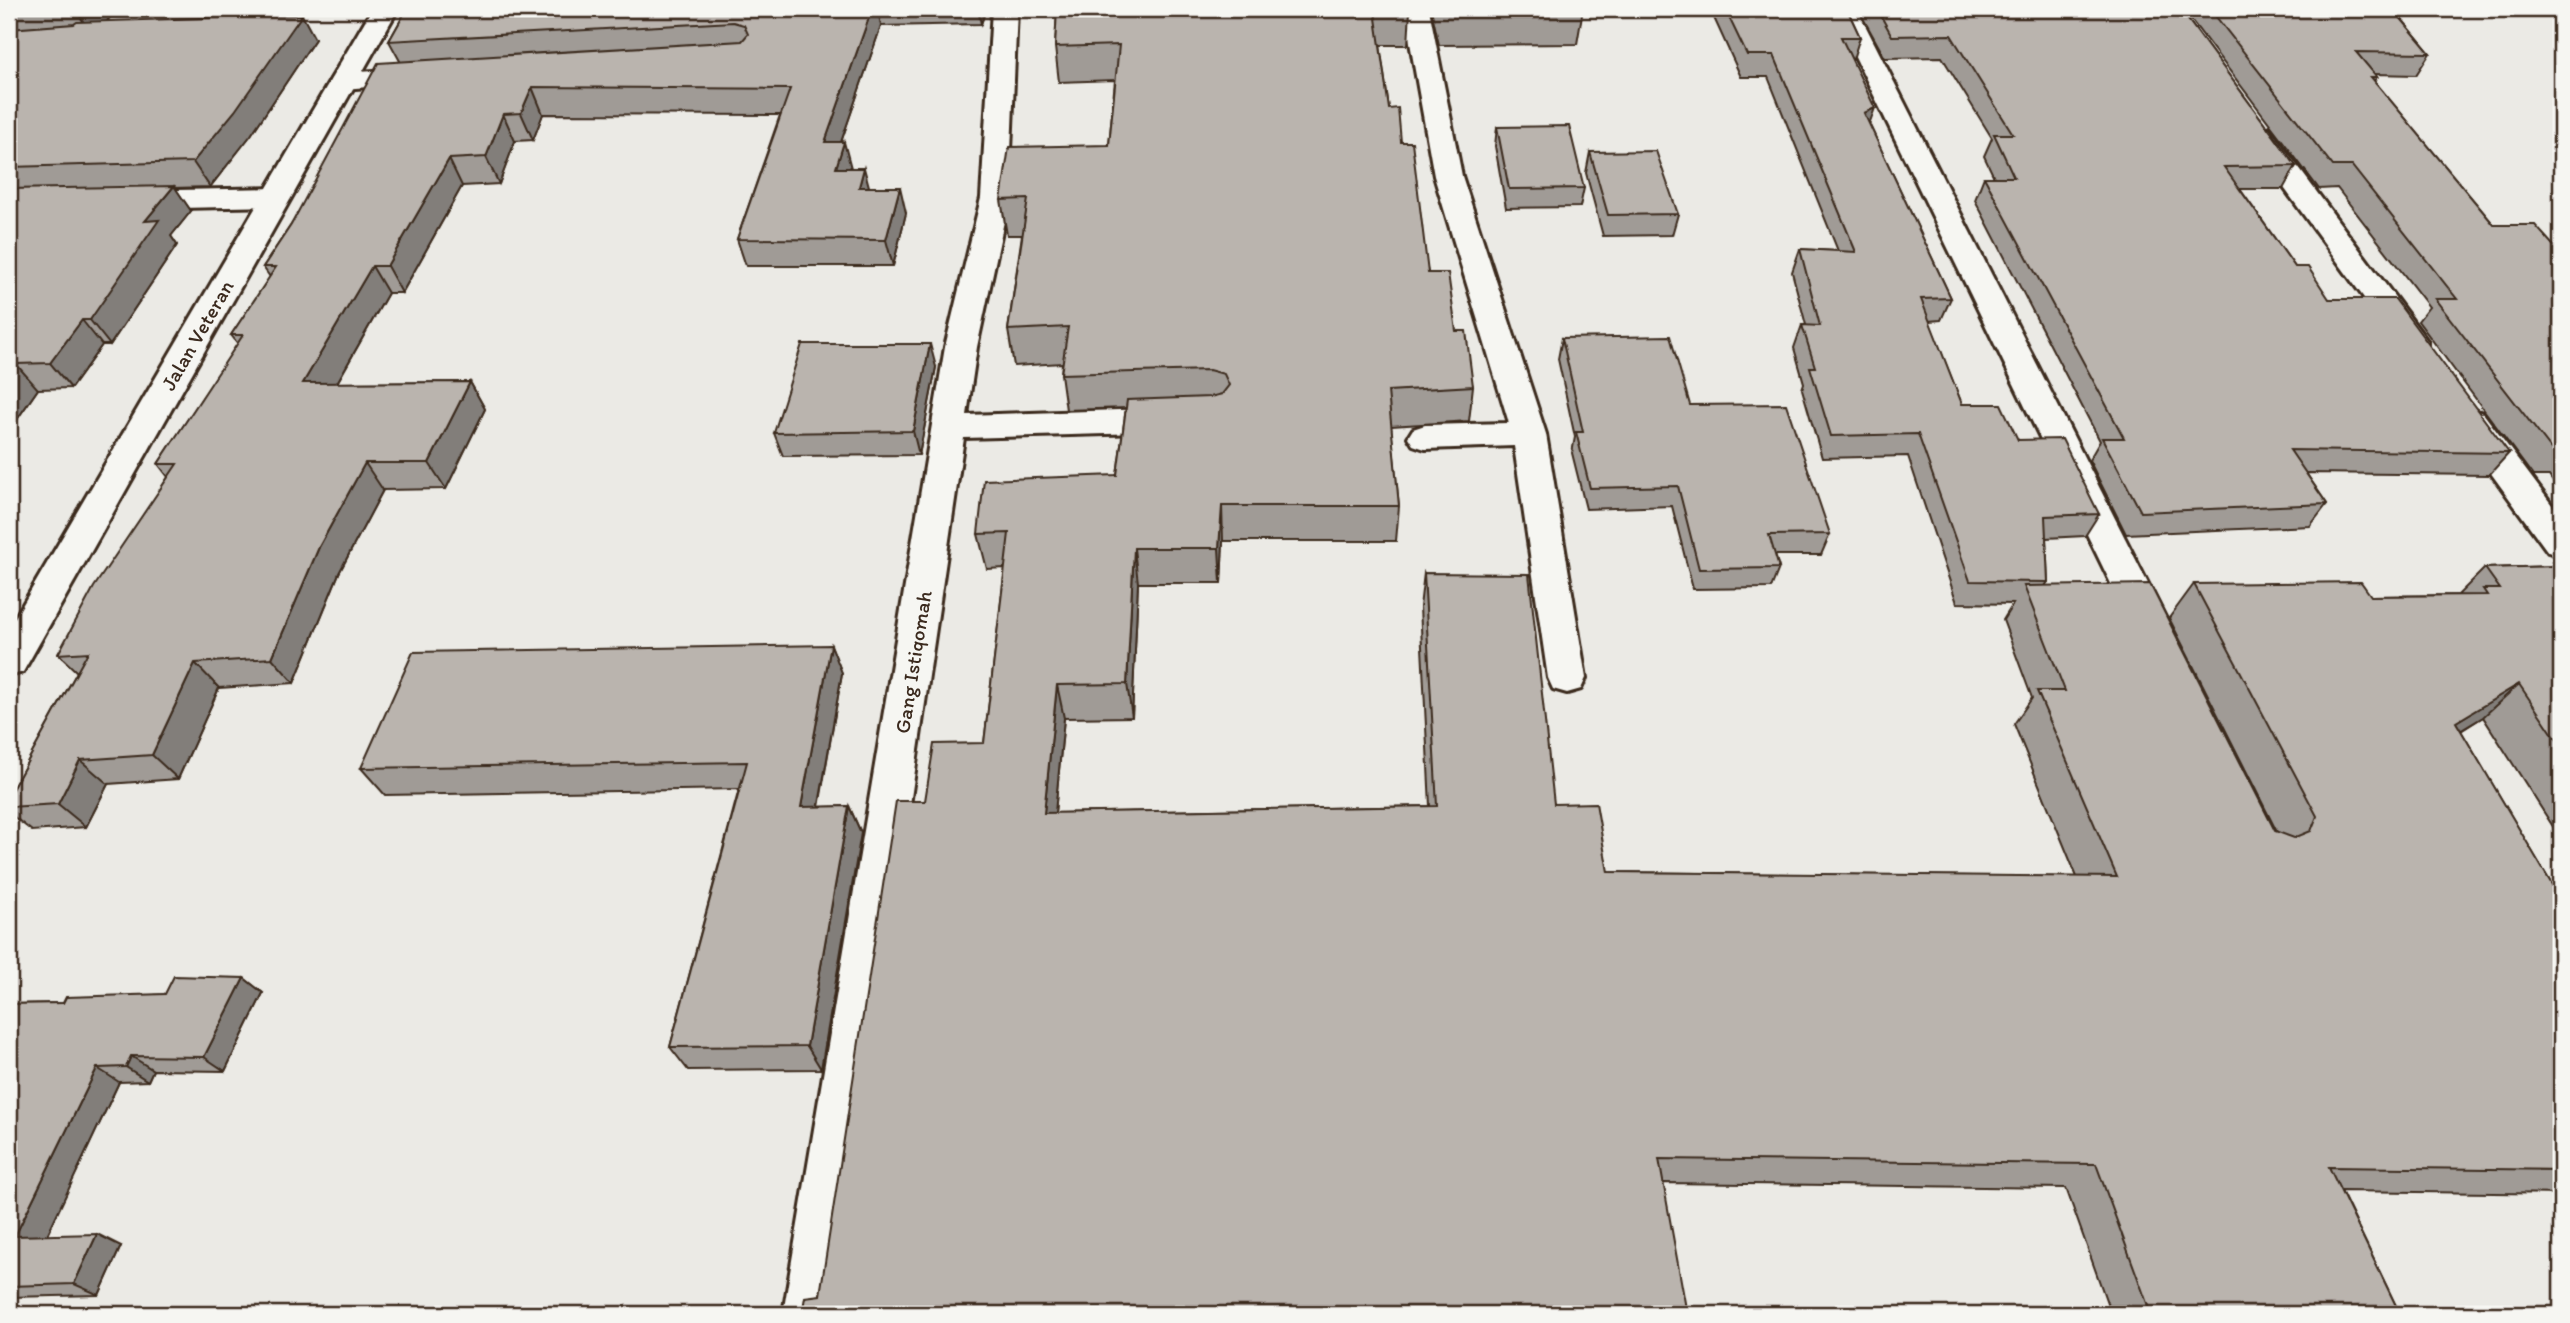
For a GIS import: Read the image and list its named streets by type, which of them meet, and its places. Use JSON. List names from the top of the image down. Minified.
{"streets":{"street":["Jalan Veteran","Gang Istiqomah"]}}
